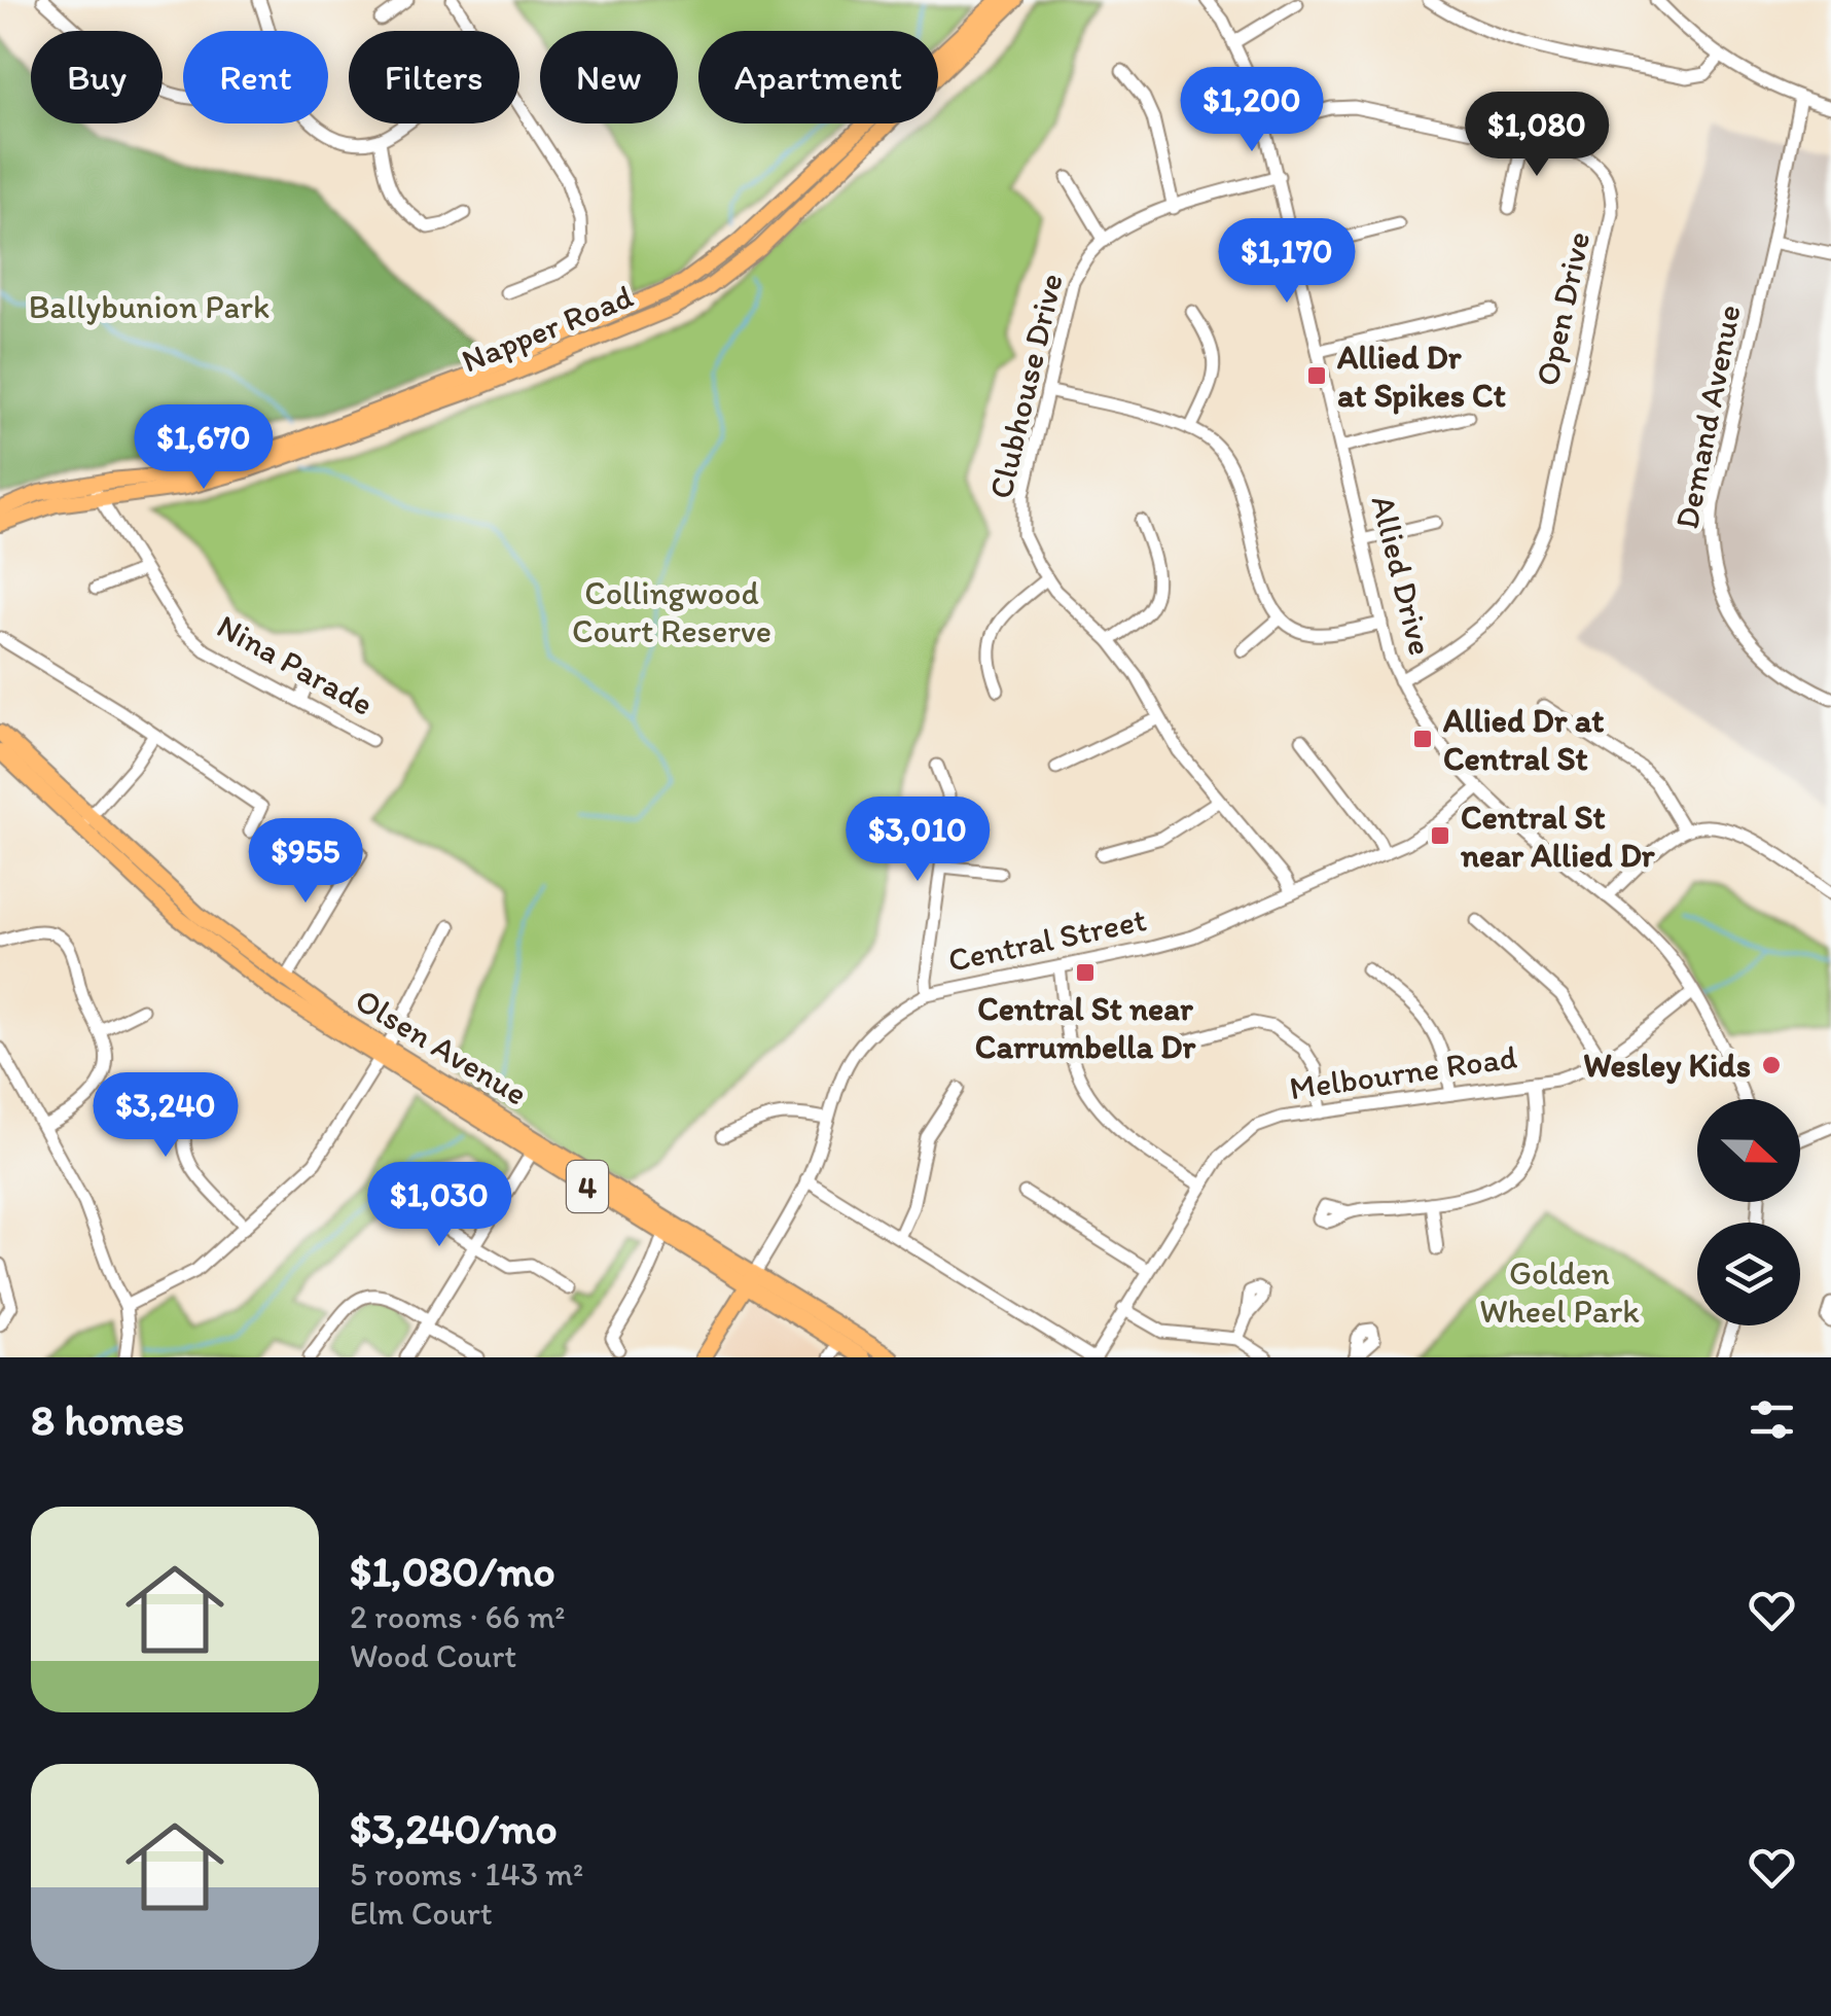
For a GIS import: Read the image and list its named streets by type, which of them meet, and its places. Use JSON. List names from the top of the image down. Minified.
{"streets":{"main road":["Napper Road","Central Street","Olsen Avenue","4"],"street":["Open Drive","Clubhouse Drive","Demand Avenue","Allied Drive","Nina Parade","Melbourne Road"]},"crossings":[["Open Drive","Allied Drive"],["Napper Road","Nina Parade"],["Clubhouse Drive","Allied Drive"],["Clubhouse Drive","Central Street"],["Allied Drive","Central Street"],["Allied Drive","Melbourne Road"],["Central Street","Olsen Avenue"],["Central Street","Melbourne Road"]],"parks":["Ballybunion Park","Collingwood Court Reserve","Golden Wheel Park"],"places":{"transit":["Allied Dr at Spikes Ct","Allied Dr at Central St","Central St near Allied Dr","Central St near Carrumbella Dr"],"other":["Wesley Kids"]},"north":"right","page":{"chip":["Buy","Rent","Filters","New","Apartment"],"price":["$1,200","$1,080","$1,170","$1,670","$3,010","$955","$3,240","$1,030"],"heading":"8 homes","list":[{"name":"$1,080/mo","note":"2 rooms · 66 m² · Wood Court"},{"name":"$3,240/mo","note":"5 rooms · 143 m² · Elm Court"}]}}
